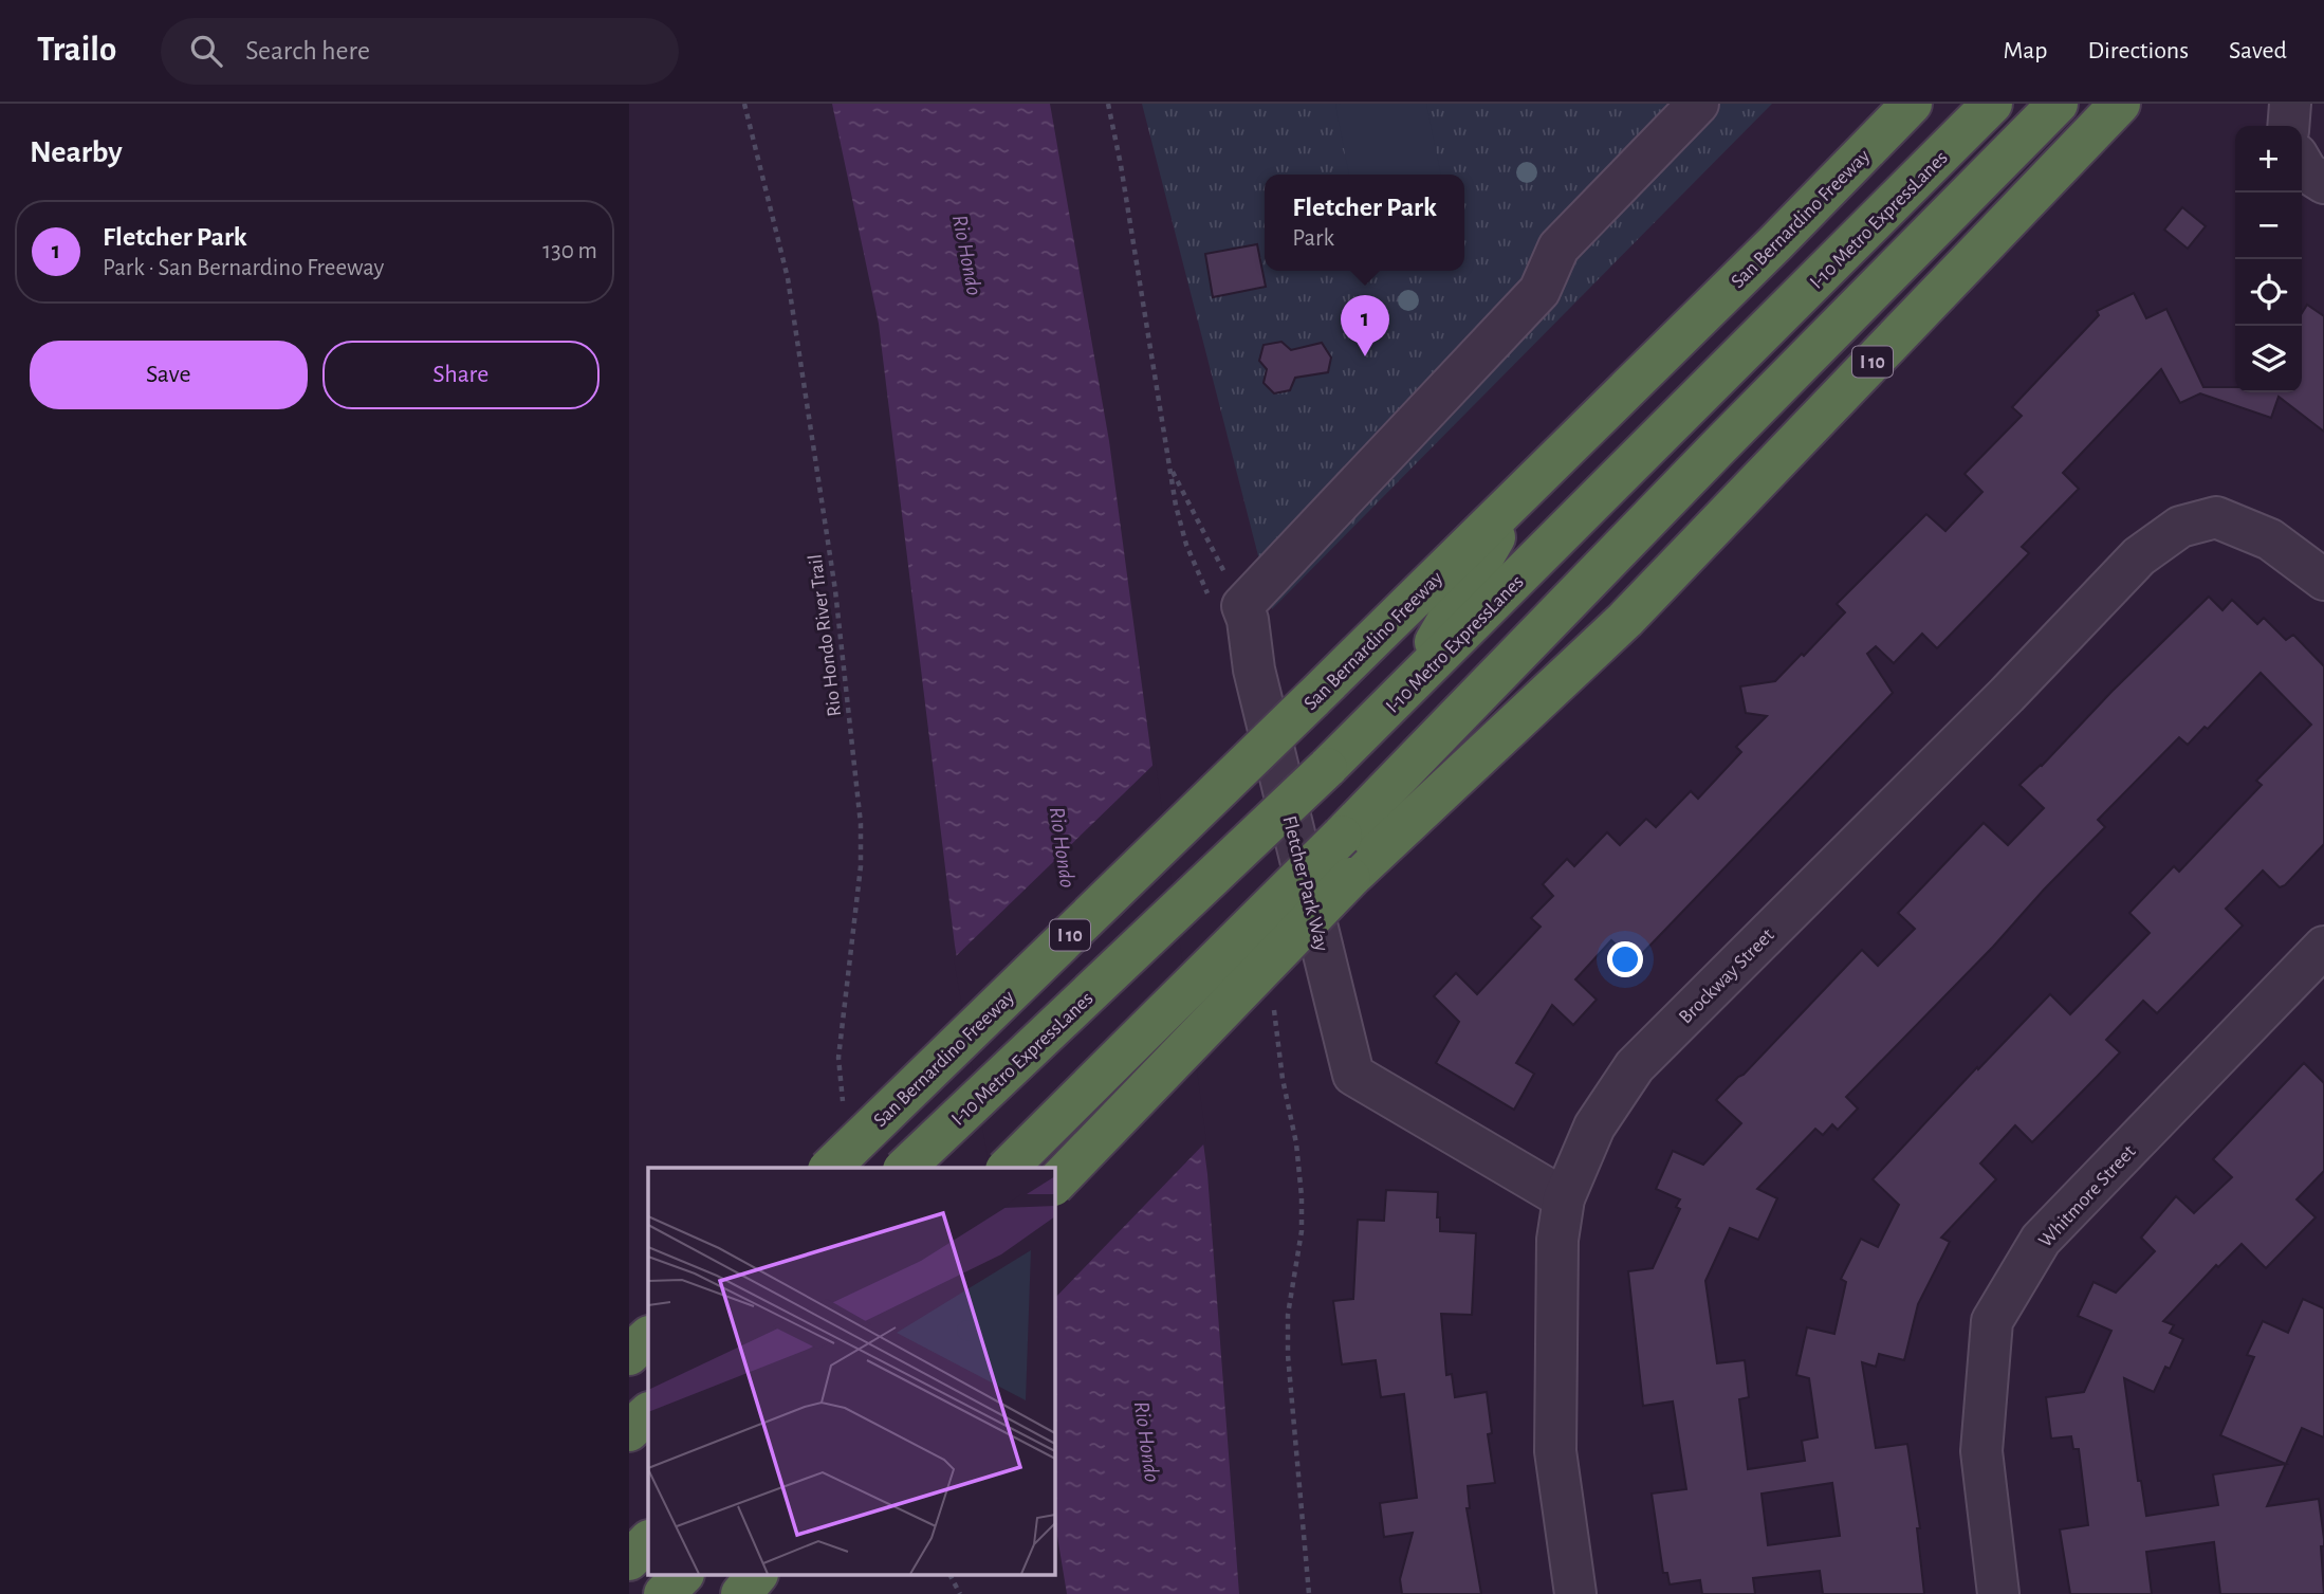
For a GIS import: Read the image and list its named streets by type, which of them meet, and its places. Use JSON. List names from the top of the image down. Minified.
{"streets":{"highway":["San Bernardino Freeway","I-10 Metro ExpressLanes","I 10"],"street":["Fletcher Park Way","Brockway Street","Whitmore Street"],"path":["Rio Hondo River Trail"]},"crossings":[["Fletcher Park Way","Brockway Street"]],"water":["Rio Hondo"],"page":{"header":"Trailo","search":"Search here","nav":["Map","Directions","Saved"],"heading":"Nearby","map_buttons":["+","−"],"popup":["Fletcher Park","Park"],"list":[{"mark":"1","name":"Fletcher Park","note":"Park · San Bernardino Freeway","value":"130 m"}],"pins":"1","buttons":["Save","Share"]}}
